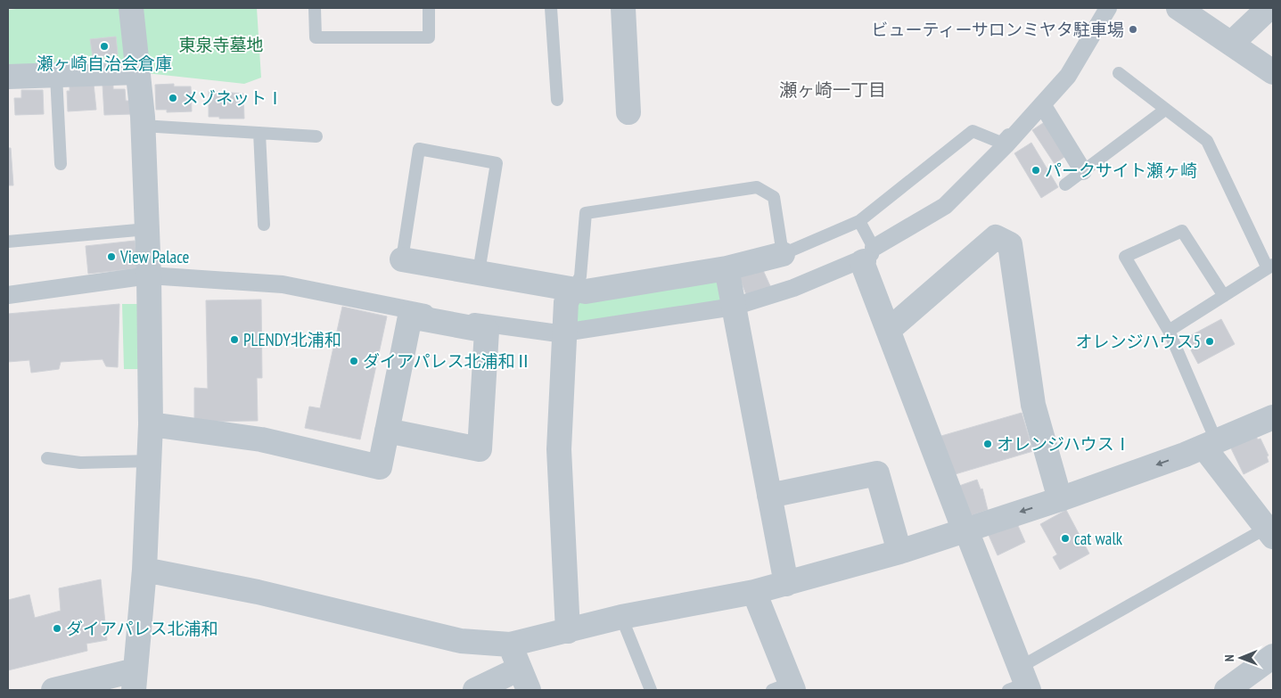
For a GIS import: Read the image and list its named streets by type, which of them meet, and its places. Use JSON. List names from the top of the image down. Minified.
{"districts":["瀬ヶ崎一丁目"],"parks":["東泉寺墓地"],"places":["ビューティーサロンミヤタ駐車場","瀬ヶ崎自治会倉庫","メゾネットⅠ","パークサイト瀬ヶ崎","View Palace","PLENDY北浦和","オレンジハウス5","ダイアパレス北浦和Ⅱ","オレンジハウスⅠ","cat walk","ダイアパレス北浦和"],"north":"left"}
